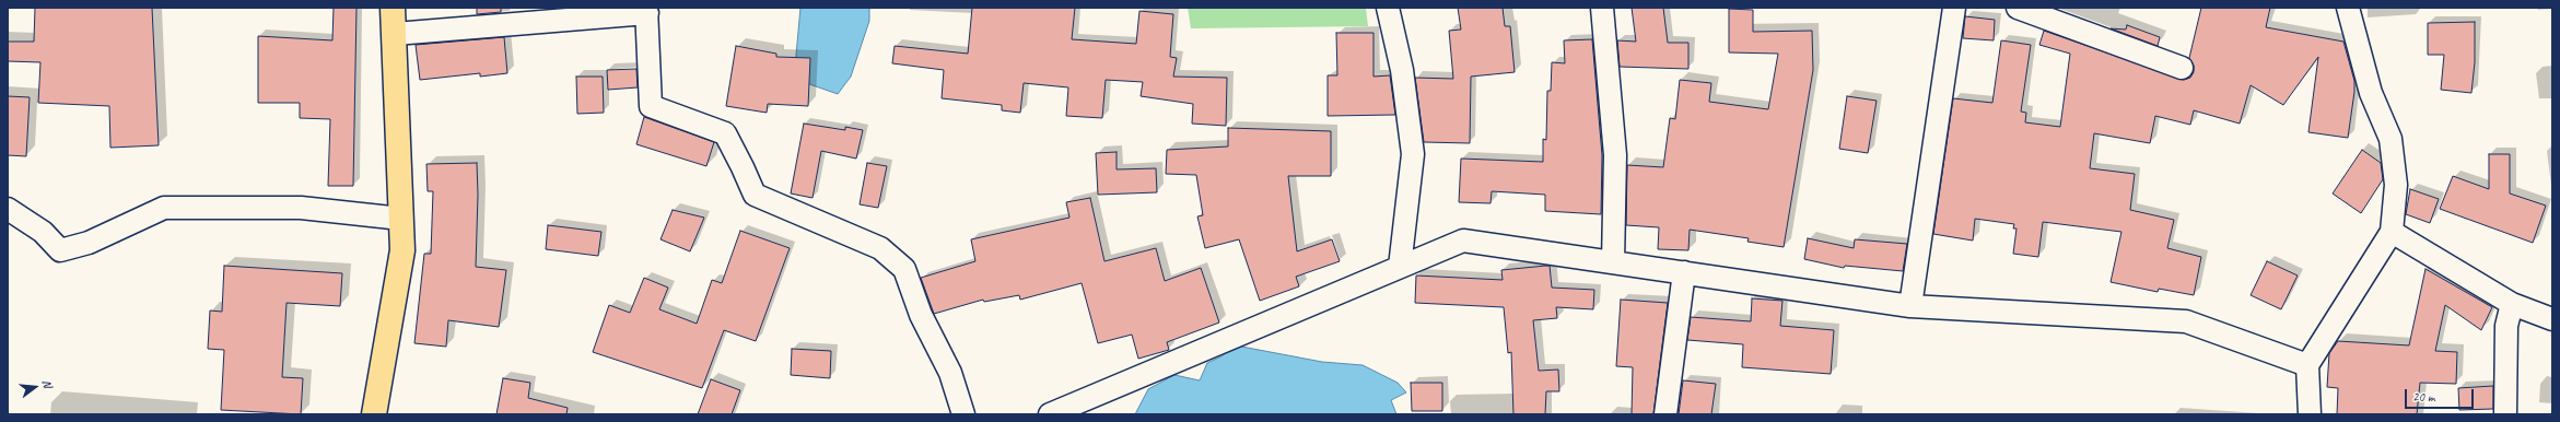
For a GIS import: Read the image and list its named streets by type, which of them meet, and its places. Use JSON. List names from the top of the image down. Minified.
{"scale_bar":"20 m","north":"right"}
